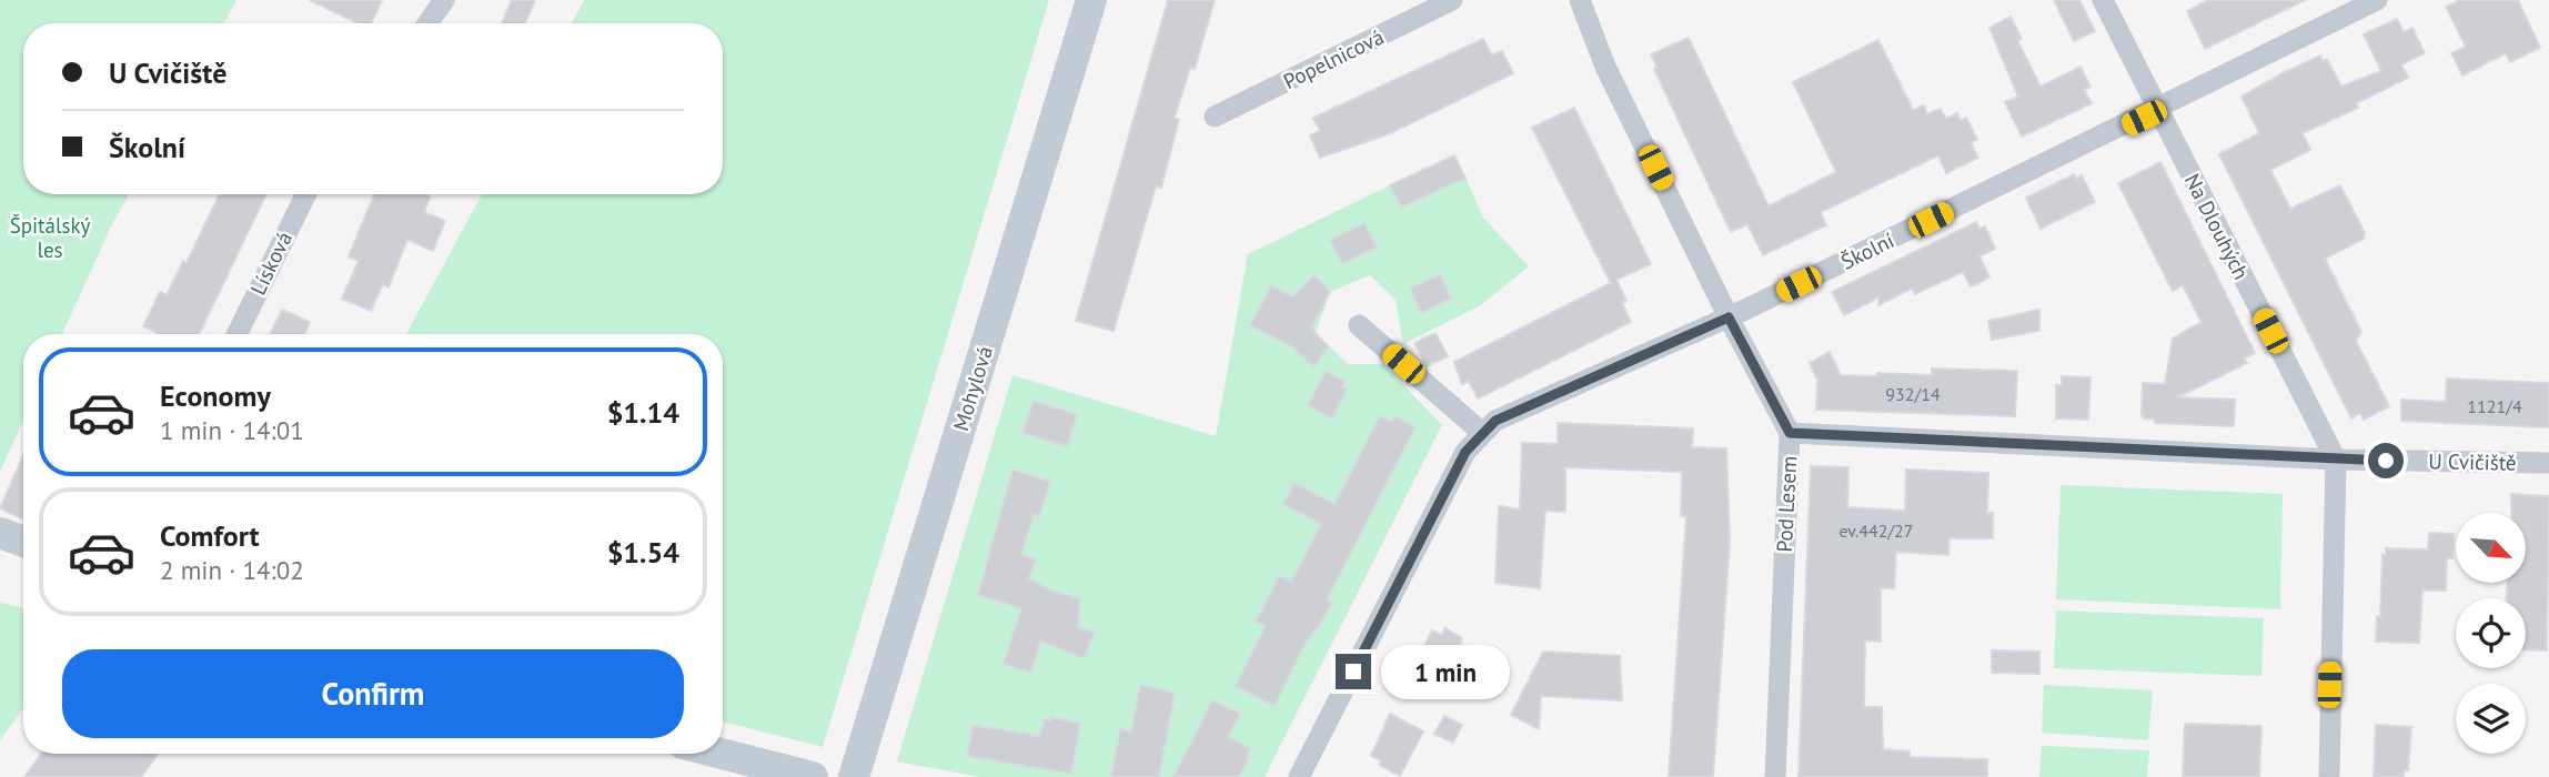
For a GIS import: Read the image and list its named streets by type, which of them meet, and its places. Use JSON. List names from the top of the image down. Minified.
{"streets":{"street":["Popelnicová","Na Dlouhých","Školní","Lísková","Mohylová","U Cvičiště","Pod Lesem"]},"crossings":[["Na Dlouhých","Školní"],["Na Dlouhých","U Cvičiště"],["Školní","Pod Lesem"],["U Cvičiště","Pod Lesem"]],"parks":["Špitálský les"],"house_numbers":["932/14","1121/4","ev.442/27"],"north":"bottom right","page":{"banner":["U Cvičiště","Školní"],"list":[{"name":"Economy","note":"1 min · 14:01","value":"$1.14"},{"name":"Comfort","note":"2 min · 14:02","value":"$1.54"}],"buttons":"Confirm","bubble":"1 min"}}
